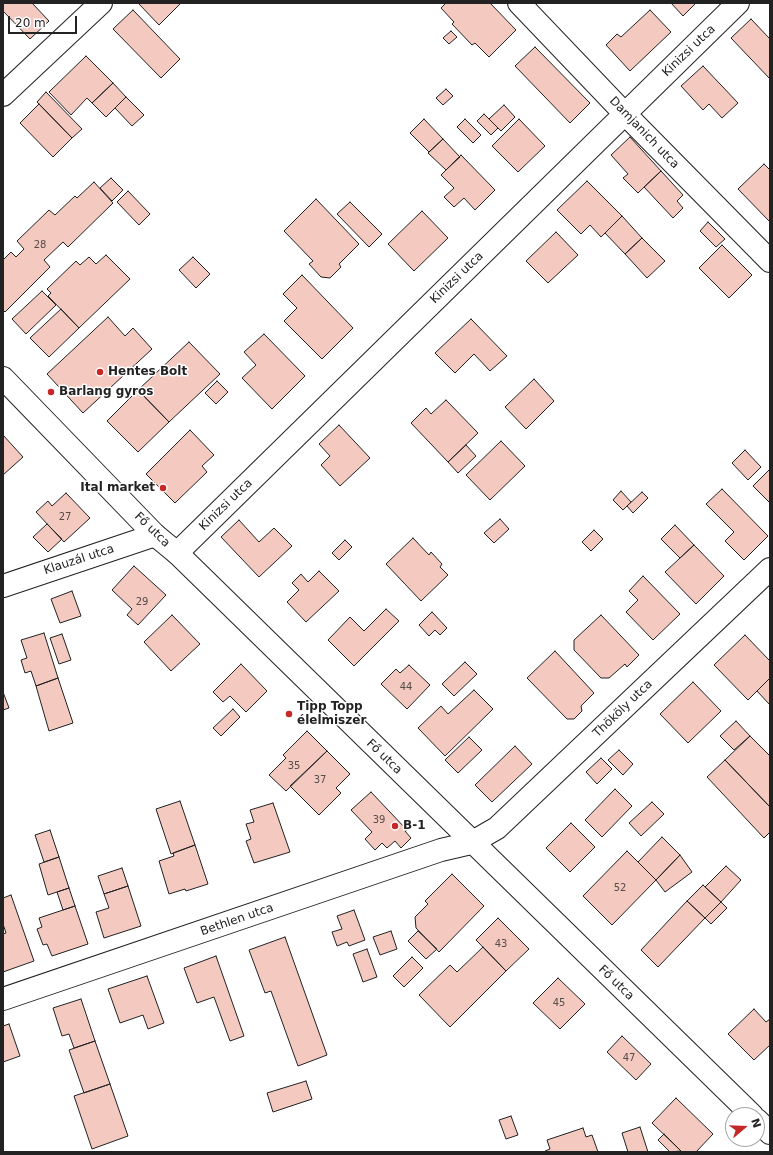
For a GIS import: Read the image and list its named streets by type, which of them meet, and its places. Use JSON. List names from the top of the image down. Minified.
{"streets":{"street":["Kinizsi utca","Damjanich utca","Fő utca","Klauzál utca","Thököly utca","Bethlen utca"]},"crossings":[["Kinizsi utca","Damjanich utca"],["Kinizsi utca","Fő utca"],["Fő utca","Klauzál utca"],["Fő utca","Thököly utca"],["Fő utca","Bethlen utca"],["Thököly utca","Bethlen utca"]],"places":["Hentes Bolt","Barlang gyros","Ital market","Tipp Topp élelmiszer","B-1"],"house_numbers":["28","27","29","44","35","37","39","52","43","45","47"],"scale_bar":"20 m","north":"right"}
